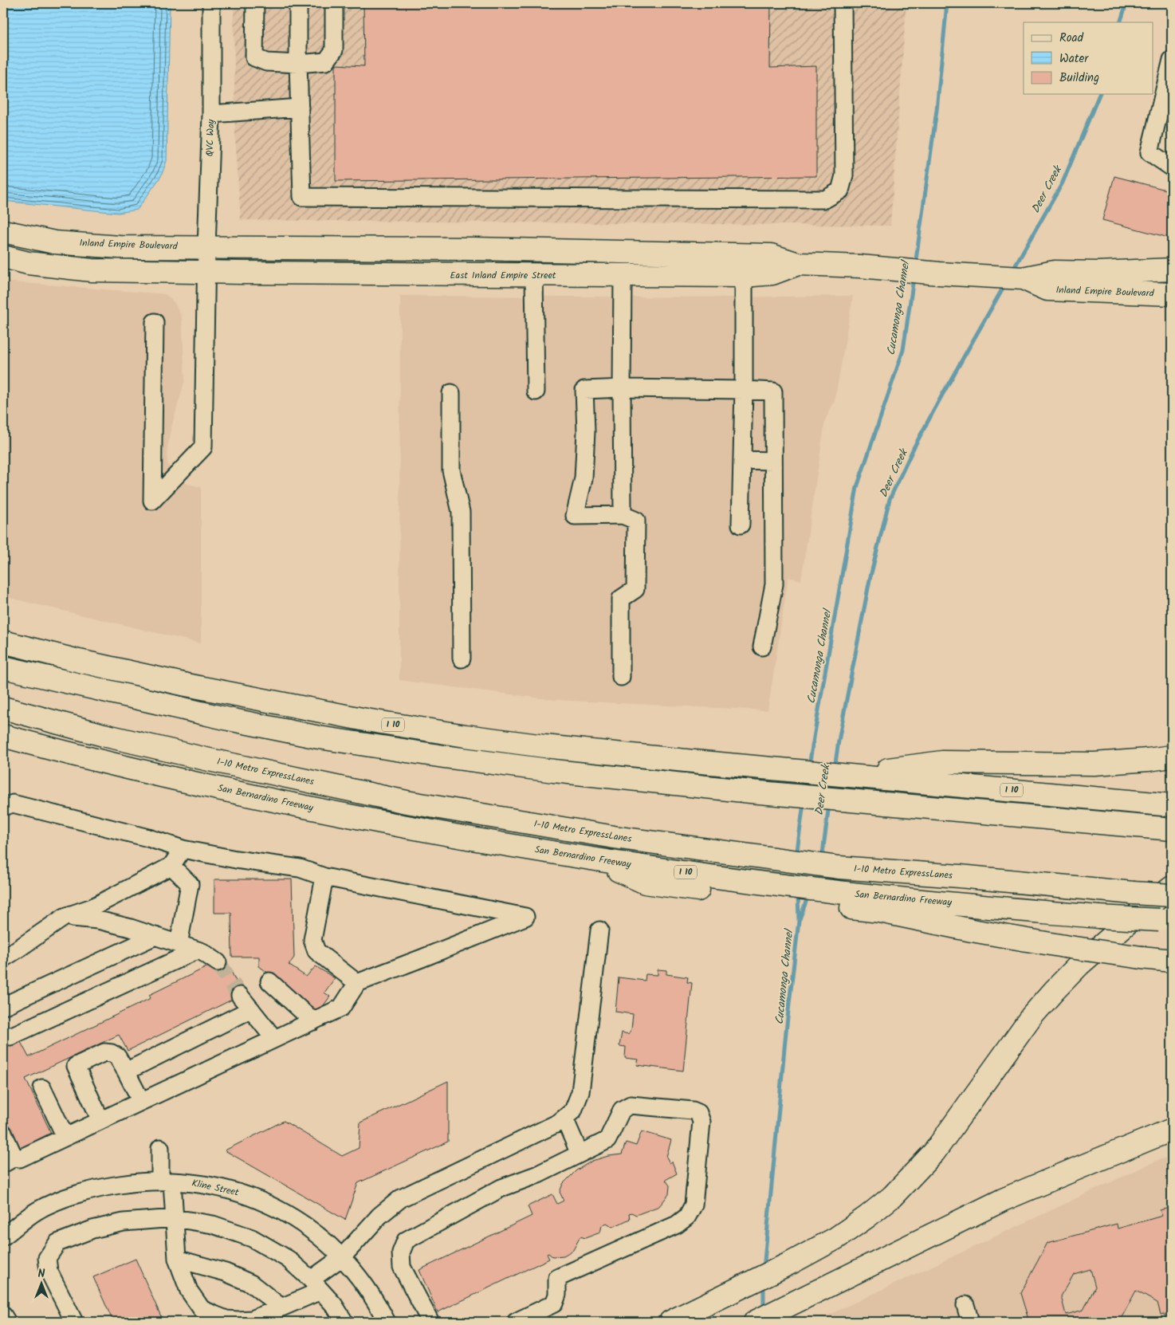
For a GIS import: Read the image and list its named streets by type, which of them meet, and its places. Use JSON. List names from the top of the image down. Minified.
{"streets":{"main road":["Inland Empire Boulevard","East Inland Empire Street","I 10","I-10 Metro ExpressLanes","San Bernardino Freeway"],"street":["QVC Way","Kline Street"]},"crossings":[["QVC Way","Inland Empire Boulevard"],["QVC Way","East Inland Empire Street"],["Inland Empire Boulevard","East Inland Empire Street"]],"water":["Deer Creek","Cucamonga Channel"],"legend":["Road","Water","Building"],"north":"top"}
